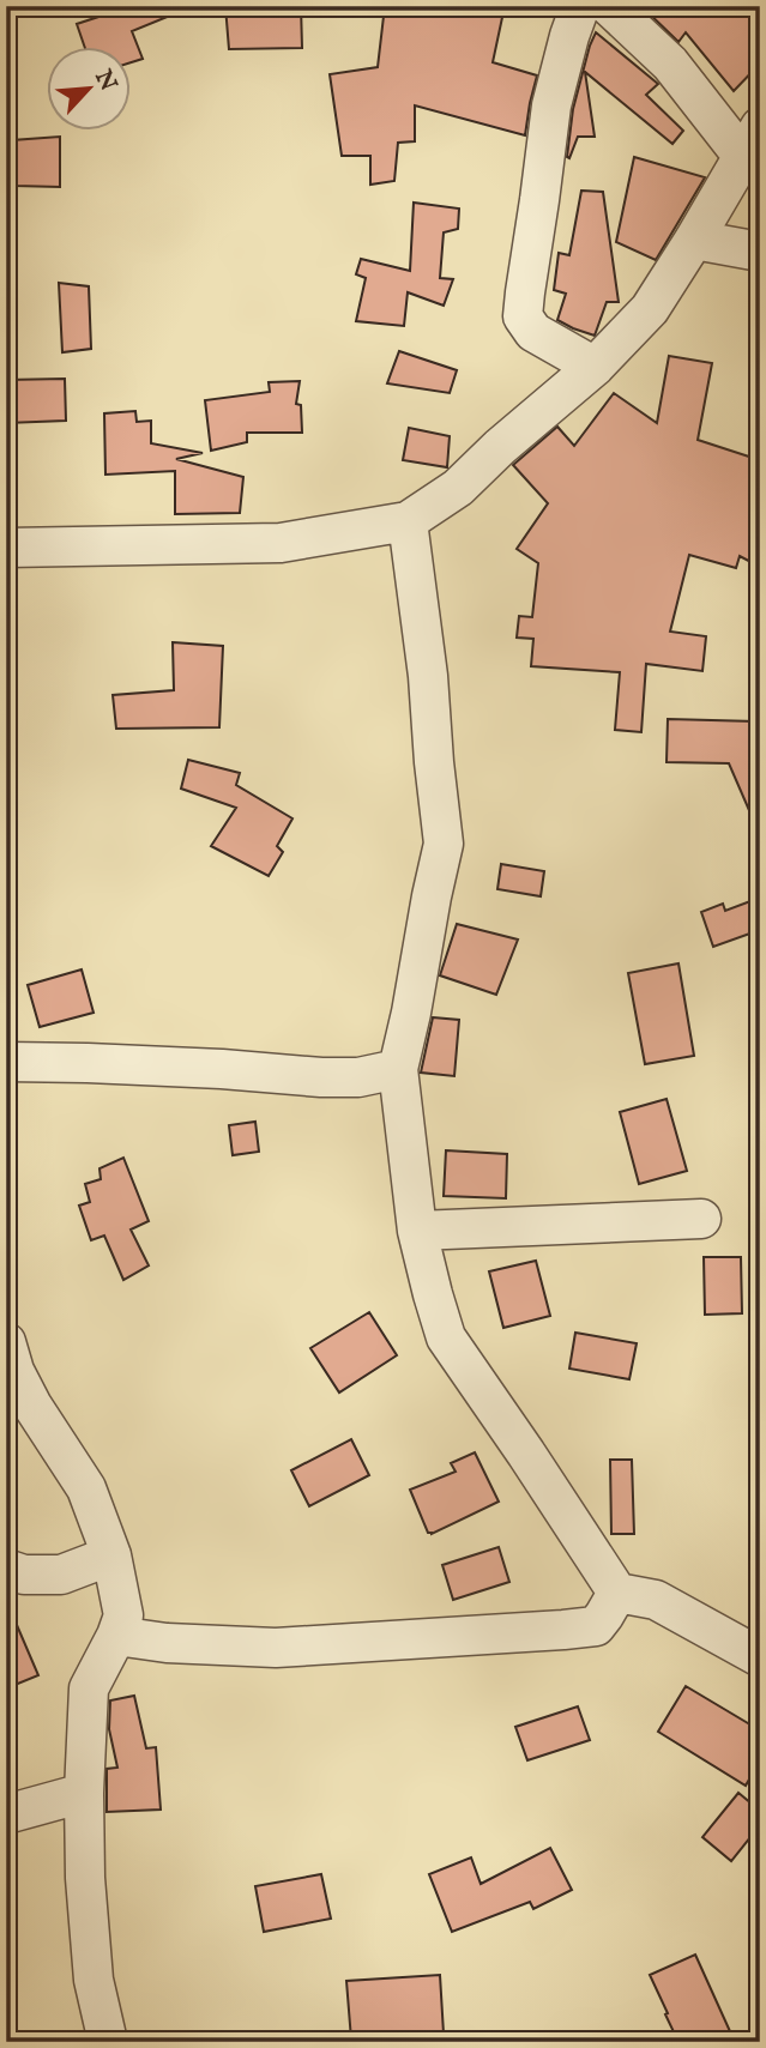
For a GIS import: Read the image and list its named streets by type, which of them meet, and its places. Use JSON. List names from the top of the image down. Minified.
{"north":"top right"}
